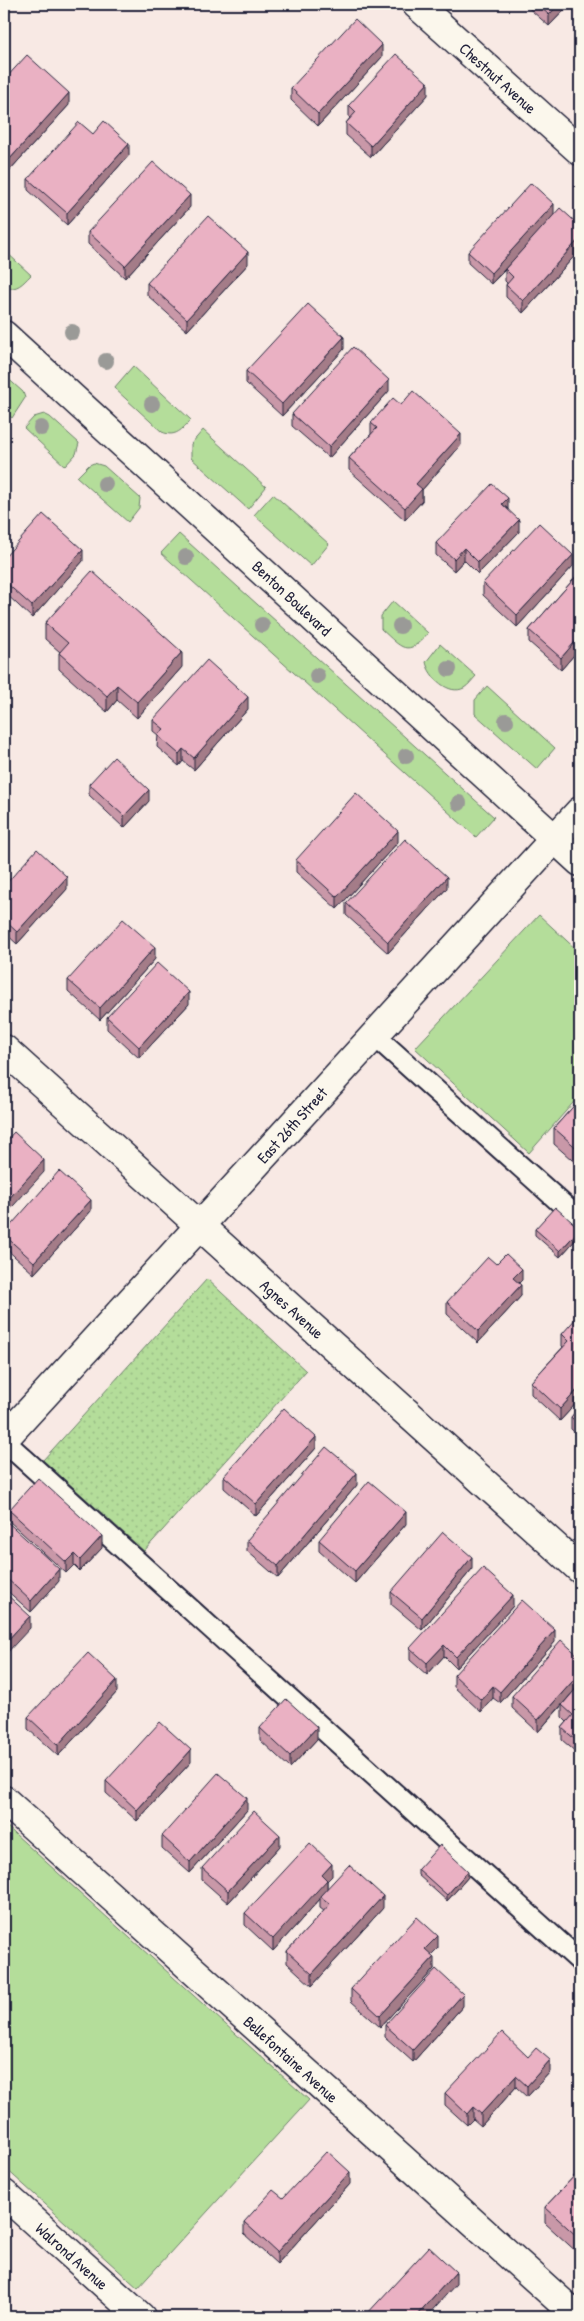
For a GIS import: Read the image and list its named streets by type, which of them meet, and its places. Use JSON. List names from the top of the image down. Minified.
{"streets":{"street":["Chestnut Avenue","Benton Boulevard","East 26th Street","Agnes Avenue","Bellefontaine Avenue","Walrond Avenue"]},"crossings":[["Benton Boulevard","East 26th Street"],["East 26th Street","Agnes Avenue"]]}
